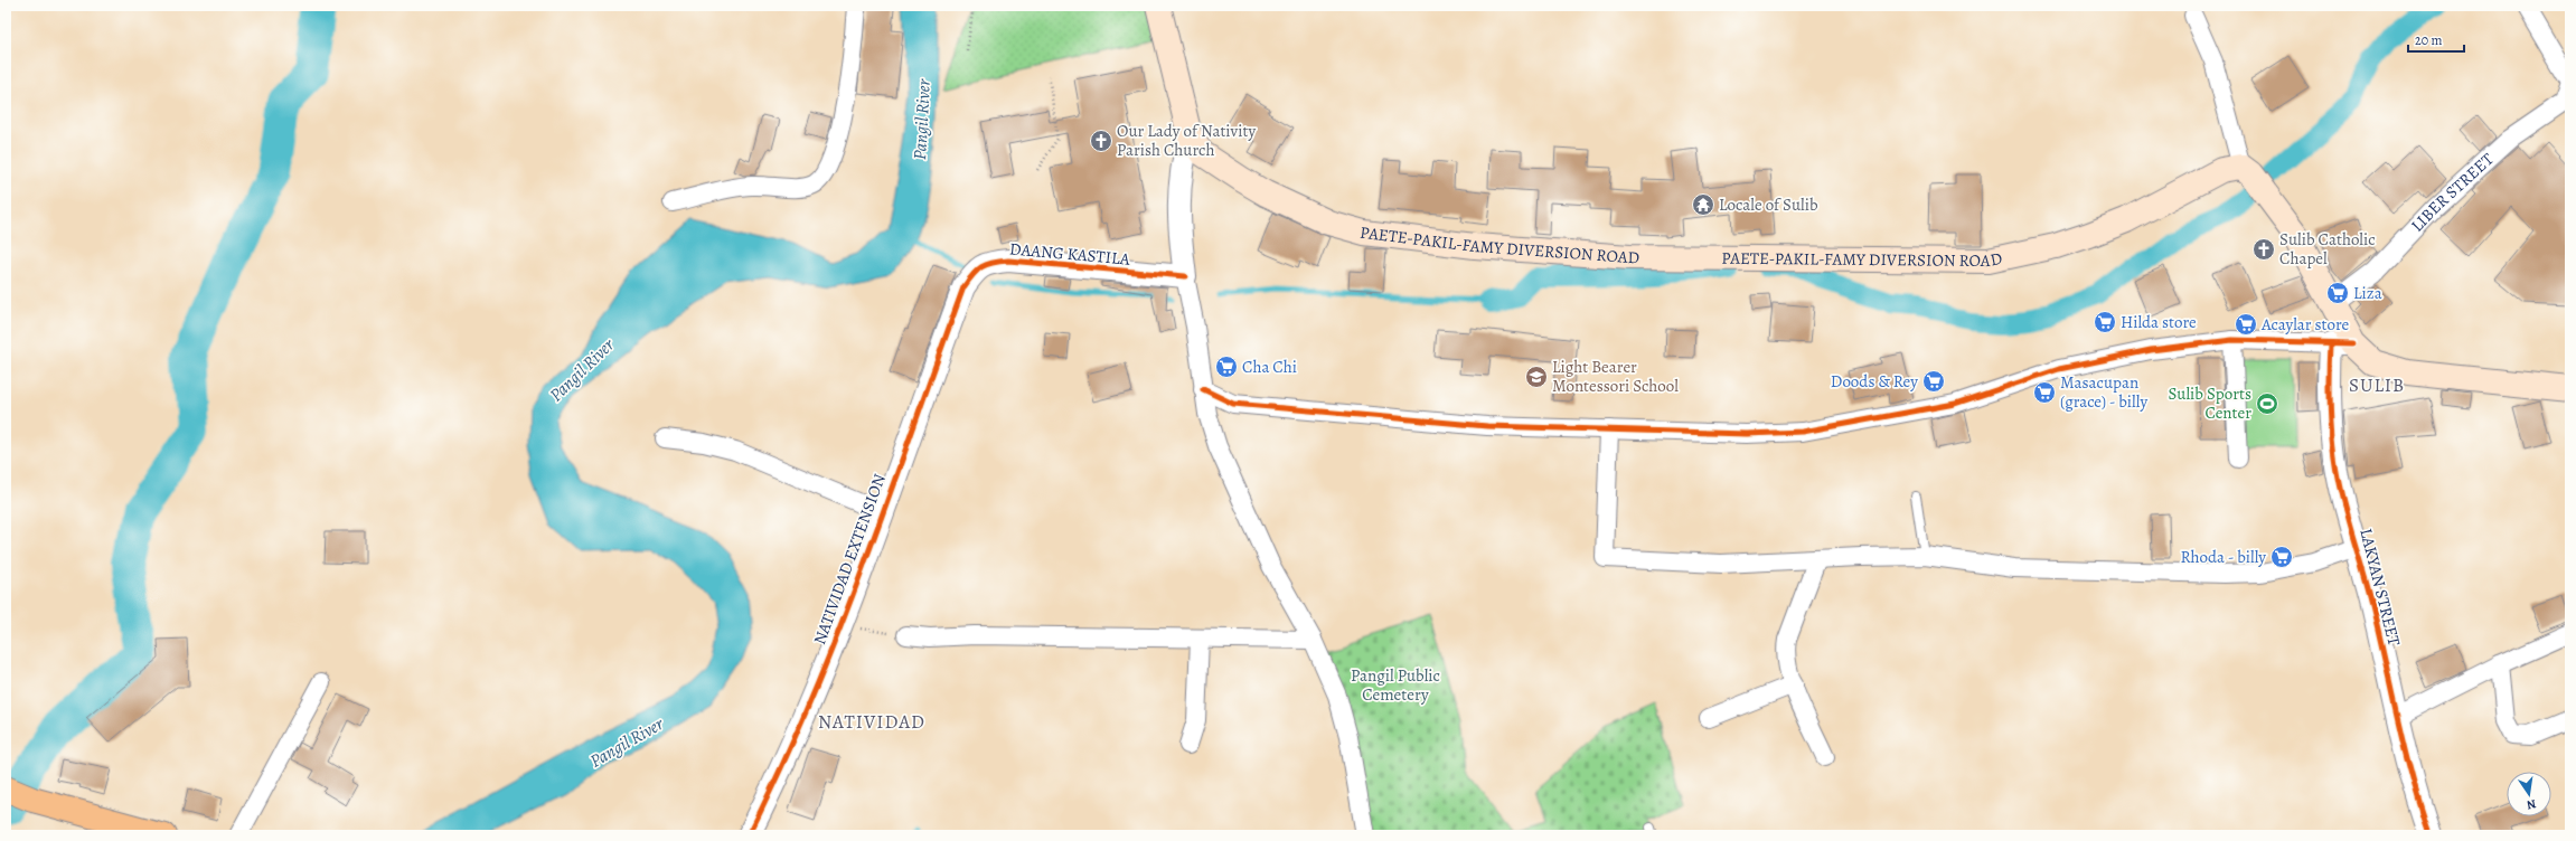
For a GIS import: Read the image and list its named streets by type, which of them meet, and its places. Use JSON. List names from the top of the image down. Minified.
{"streets":{"main road":["PAETE-PAKIL-FAMY DIVERSION ROAD"],"street":["LIBER STREET","DAANG KASTILA","NATIVIDAD EXTENSION","LAKYAN STREET"]},"crossings":[["DAANG KASTILA","NATIVIDAD EXTENSION"]],"districts":["SULIB","NATIVIDAD"],"water":["Pangil River"],"parks":["Pangil Public Cemetery"],"places":{"church":["Our Lady of Nativity Parish Church","Sulib Catholic Chapel"],"temple":["Locale of Sulib"],"supermarket":["Liza","Hilda store","Acaylar store","Cha Chi","Doods & Rey","Masacupan (grace) - billy","Rhoda - billy"],"school or university":["Light Bearer Montessori School"],"sports":["Sulib Sports Center"]},"scale_bar":"20 m","north":"bottom"}
